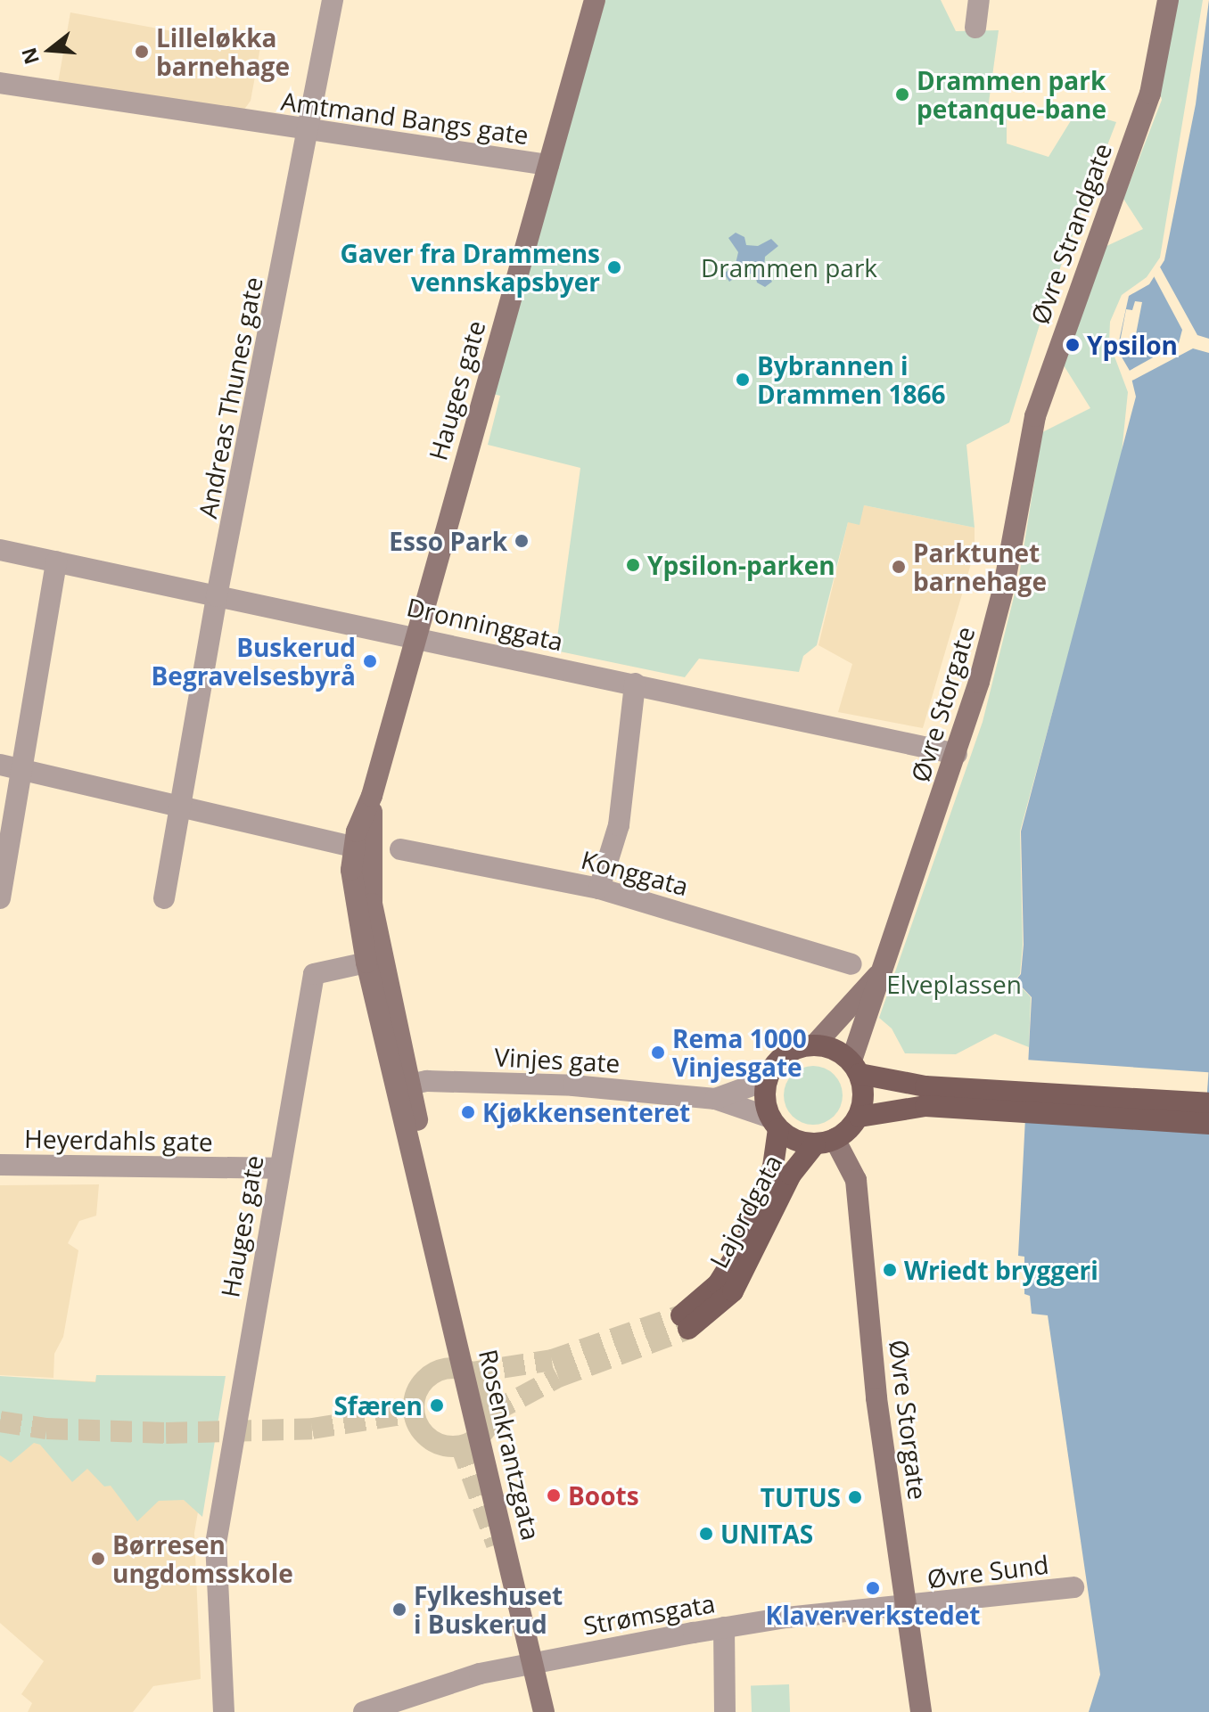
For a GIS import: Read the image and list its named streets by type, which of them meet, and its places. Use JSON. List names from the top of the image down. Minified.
{"streets":{"main road":["Lajordgata"],"street":["Amtmand Bangs gate","Øvre Strandgate","Hauges gate","Andreas Thunes gate","Dronninggata","Øvre Storgate","Konggata","Vinjes gate","Heyerdahls gate","Rosenkrantzgata","Øvre Sund","Strømsgata"]},"crossings":[["Amtmand Bangs gate","Hauges gate"],["Amtmand Bangs gate","Andreas Thunes gate"],["Øvre Strandgate","Øvre Storgate"],["Hauges gate","Dronninggata"],["Hauges gate","Heyerdahls gate"],["Hauges gate","Rosenkrantzgata"],["Andreas Thunes gate","Dronninggata"],["Dronninggata","Øvre Storgate"],["Øvre Storgate","Vinjes gate"],["Øvre Storgate","Lajordgata"],["Øvre Storgate","Øvre Sund"],["Øvre Storgate","Strømsgata"],["Vinjes gate","Lajordgata"],["Vinjes gate","Rosenkrantzgata"],["Rosenkrantzgata","Strømsgata"],["Øvre Sund","Strømsgata"]],"parks":["Drammen park","Elveplassen"],"places":["Lilleløkka barnehage","Drammen park petanque-bane","Gaver fra Drammens vennskapsbyer","Ypsilon","Bybrannen i Drammen 1866","Esso Park","Ypsilon-parken","Parktunet barnehage","Buskerud Begravelsesbyrå","Rema 1000 Vinjesgate","Kjøkkensenteret","Wriedt bryggeri","Sfæren","Boots","TUTUS","UNITAS","Børresen ungdomsskole","Klaververkstedet","Fylkeshuset i Buskerud"],"north":"left"}
